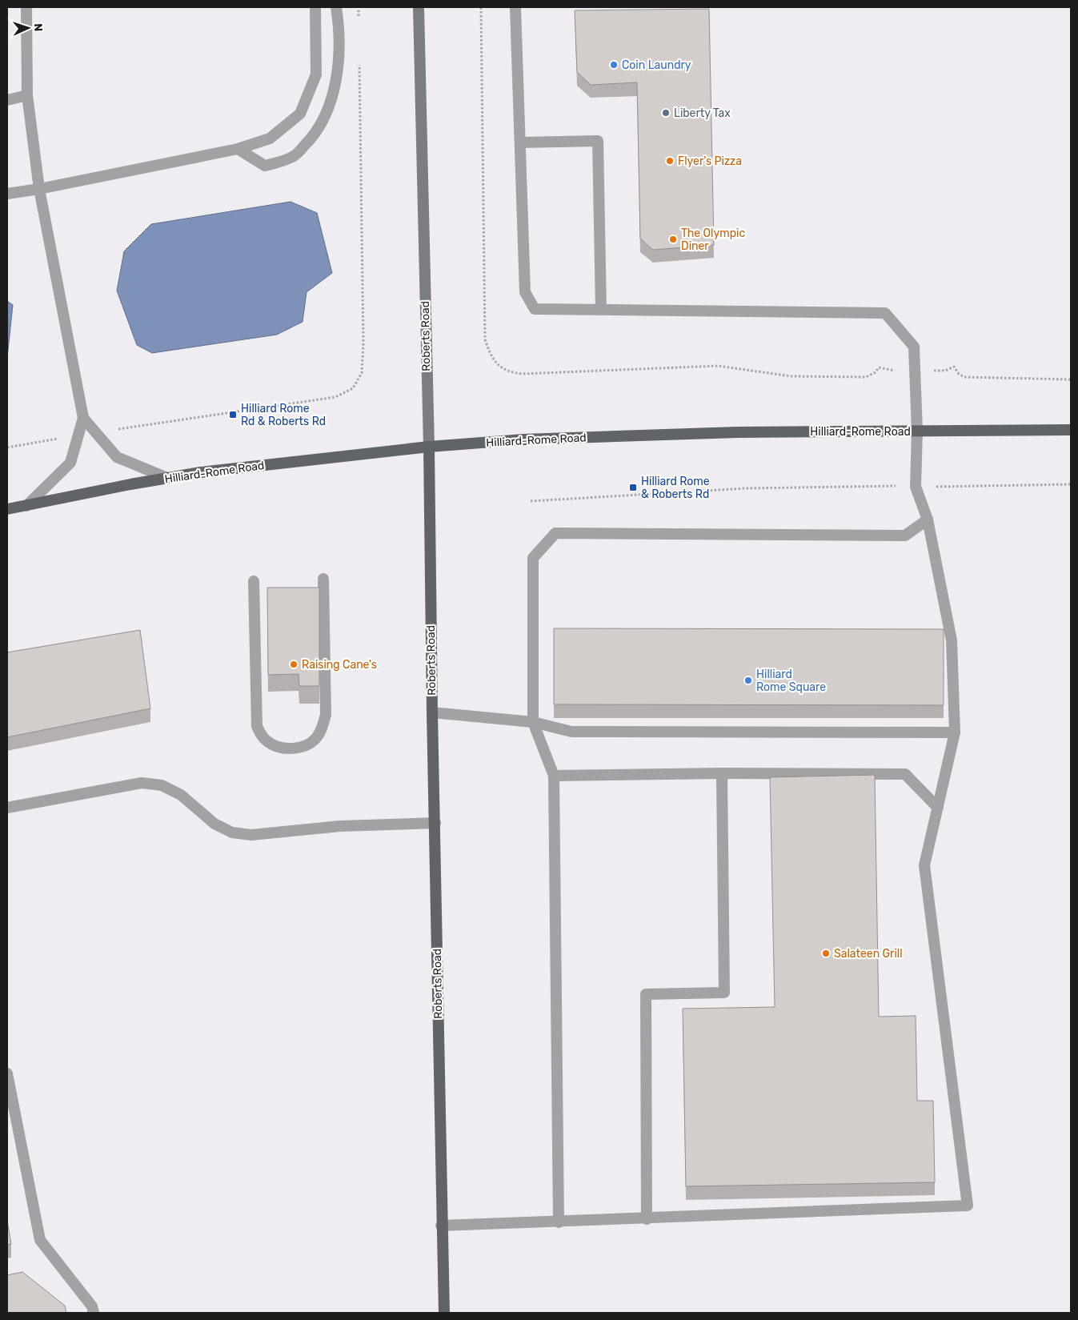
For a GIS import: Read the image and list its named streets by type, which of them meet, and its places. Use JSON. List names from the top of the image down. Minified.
{"streets":{"main road":["Roberts Road","Hilliard-Rome Road"]},"crossings":[["Roberts Road","Hilliard-Rome Road"]],"places":{"other":["Coin Laundry","Liberty Tax","Flyer's Pizza","The Olympic Diner","Raising Cane's","Hilliard Rome Square","Salateen Grill"],"transit":["Hilliard Rome Rd & Roberts Rd","Hilliard Rome & Roberts Rd"]},"north":"right"}
